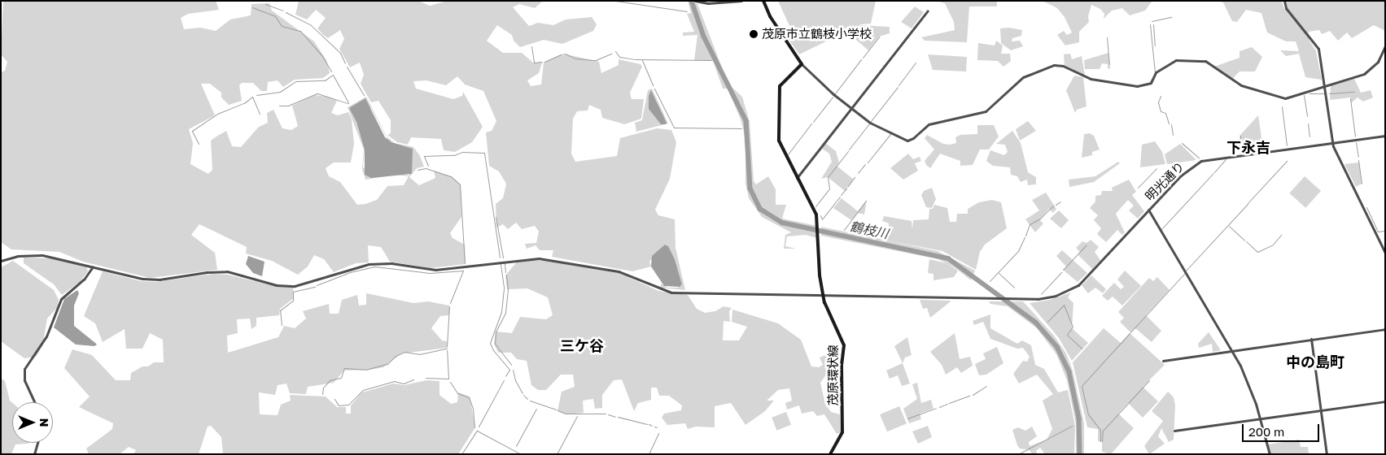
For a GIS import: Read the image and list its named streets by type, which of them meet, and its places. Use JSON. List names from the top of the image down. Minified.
{"streets":{"main road":["茂原環状線"],"street":["明光通り"]},"crossings":[["明光通り","茂原環状線"]],"districts":["下永吉","三ケ谷","中の島町"],"water":["鶴枝川"],"places":["茂原市立鶴枝小学校"],"scale_bar":"200 m","north":"right"}
